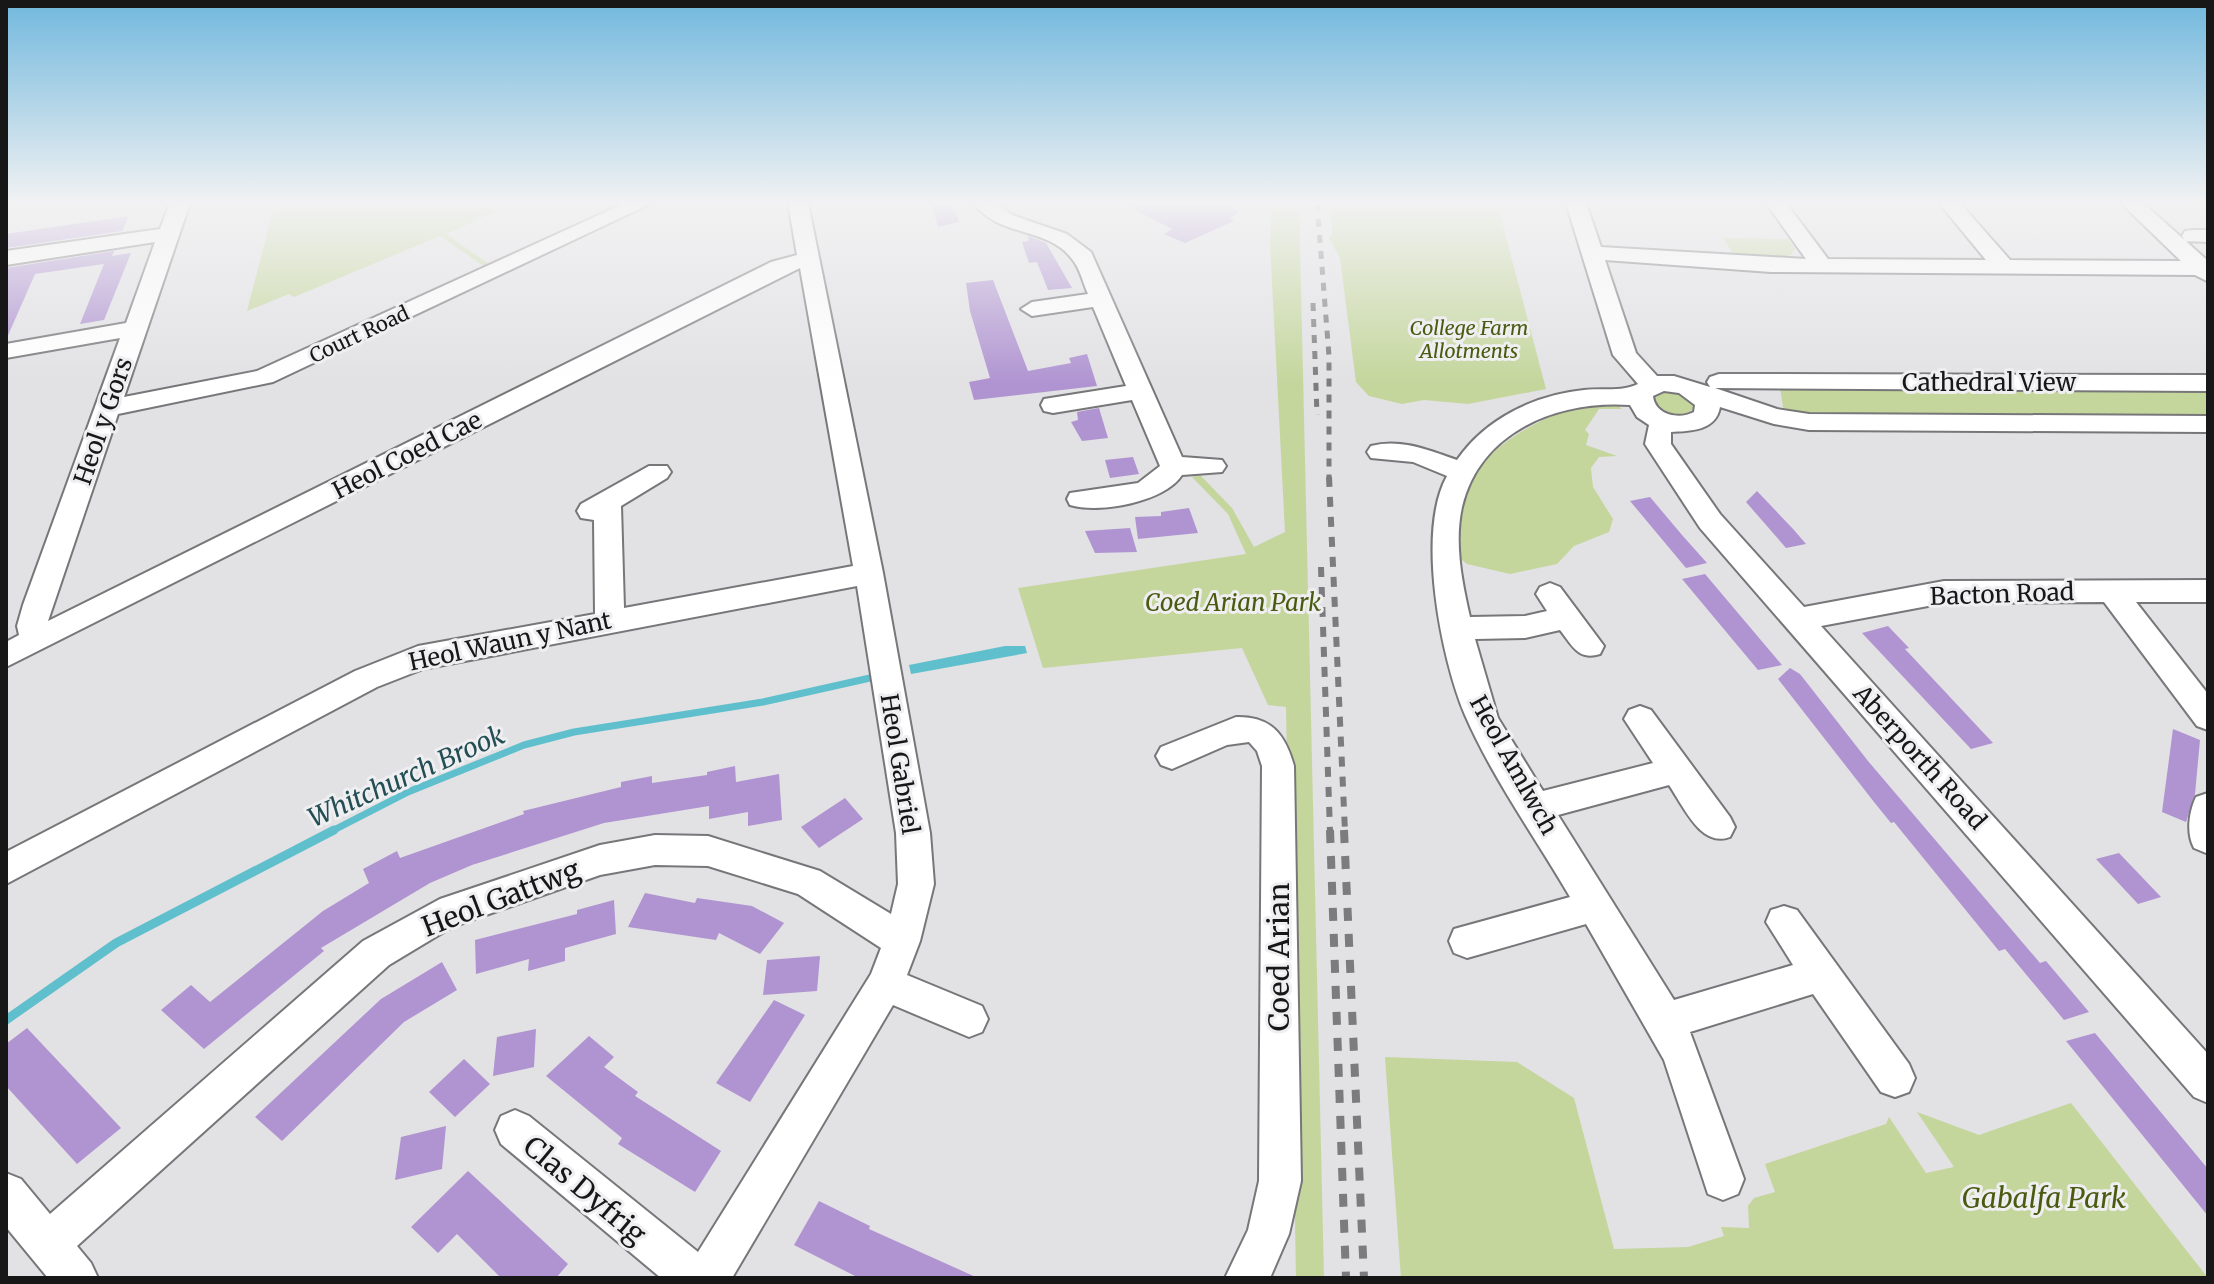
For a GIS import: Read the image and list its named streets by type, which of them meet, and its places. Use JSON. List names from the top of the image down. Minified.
{"streets":{"street":["Court Road","Cathedral View","Heol y Gors","Heol Coed Cae","Bacton Road","Heol Waun y Nant","Aberporth Road","Heol Gabriel","Heol Amlwch","Heol Gattwg","Coed Arian","Clas Dyfrig"]},"crossings":[["Court Road","Heol y Gors"],["Cathedral View","Aberporth Road"],["Cathedral View","Heol Amlwch"],["Heol y Gors","Heol Coed Cae"],["Bacton Road","Aberporth Road"],["Heol Waun y Nant","Heol Gabriel"],["Heol Gabriel","Heol Gattwg"],["Heol Gabriel","Clas Dyfrig"]],"water":["Whitchurch Brook"],"parks":["College Farm Allotments","Coed Arian Park","Gabalfa Park"]}
